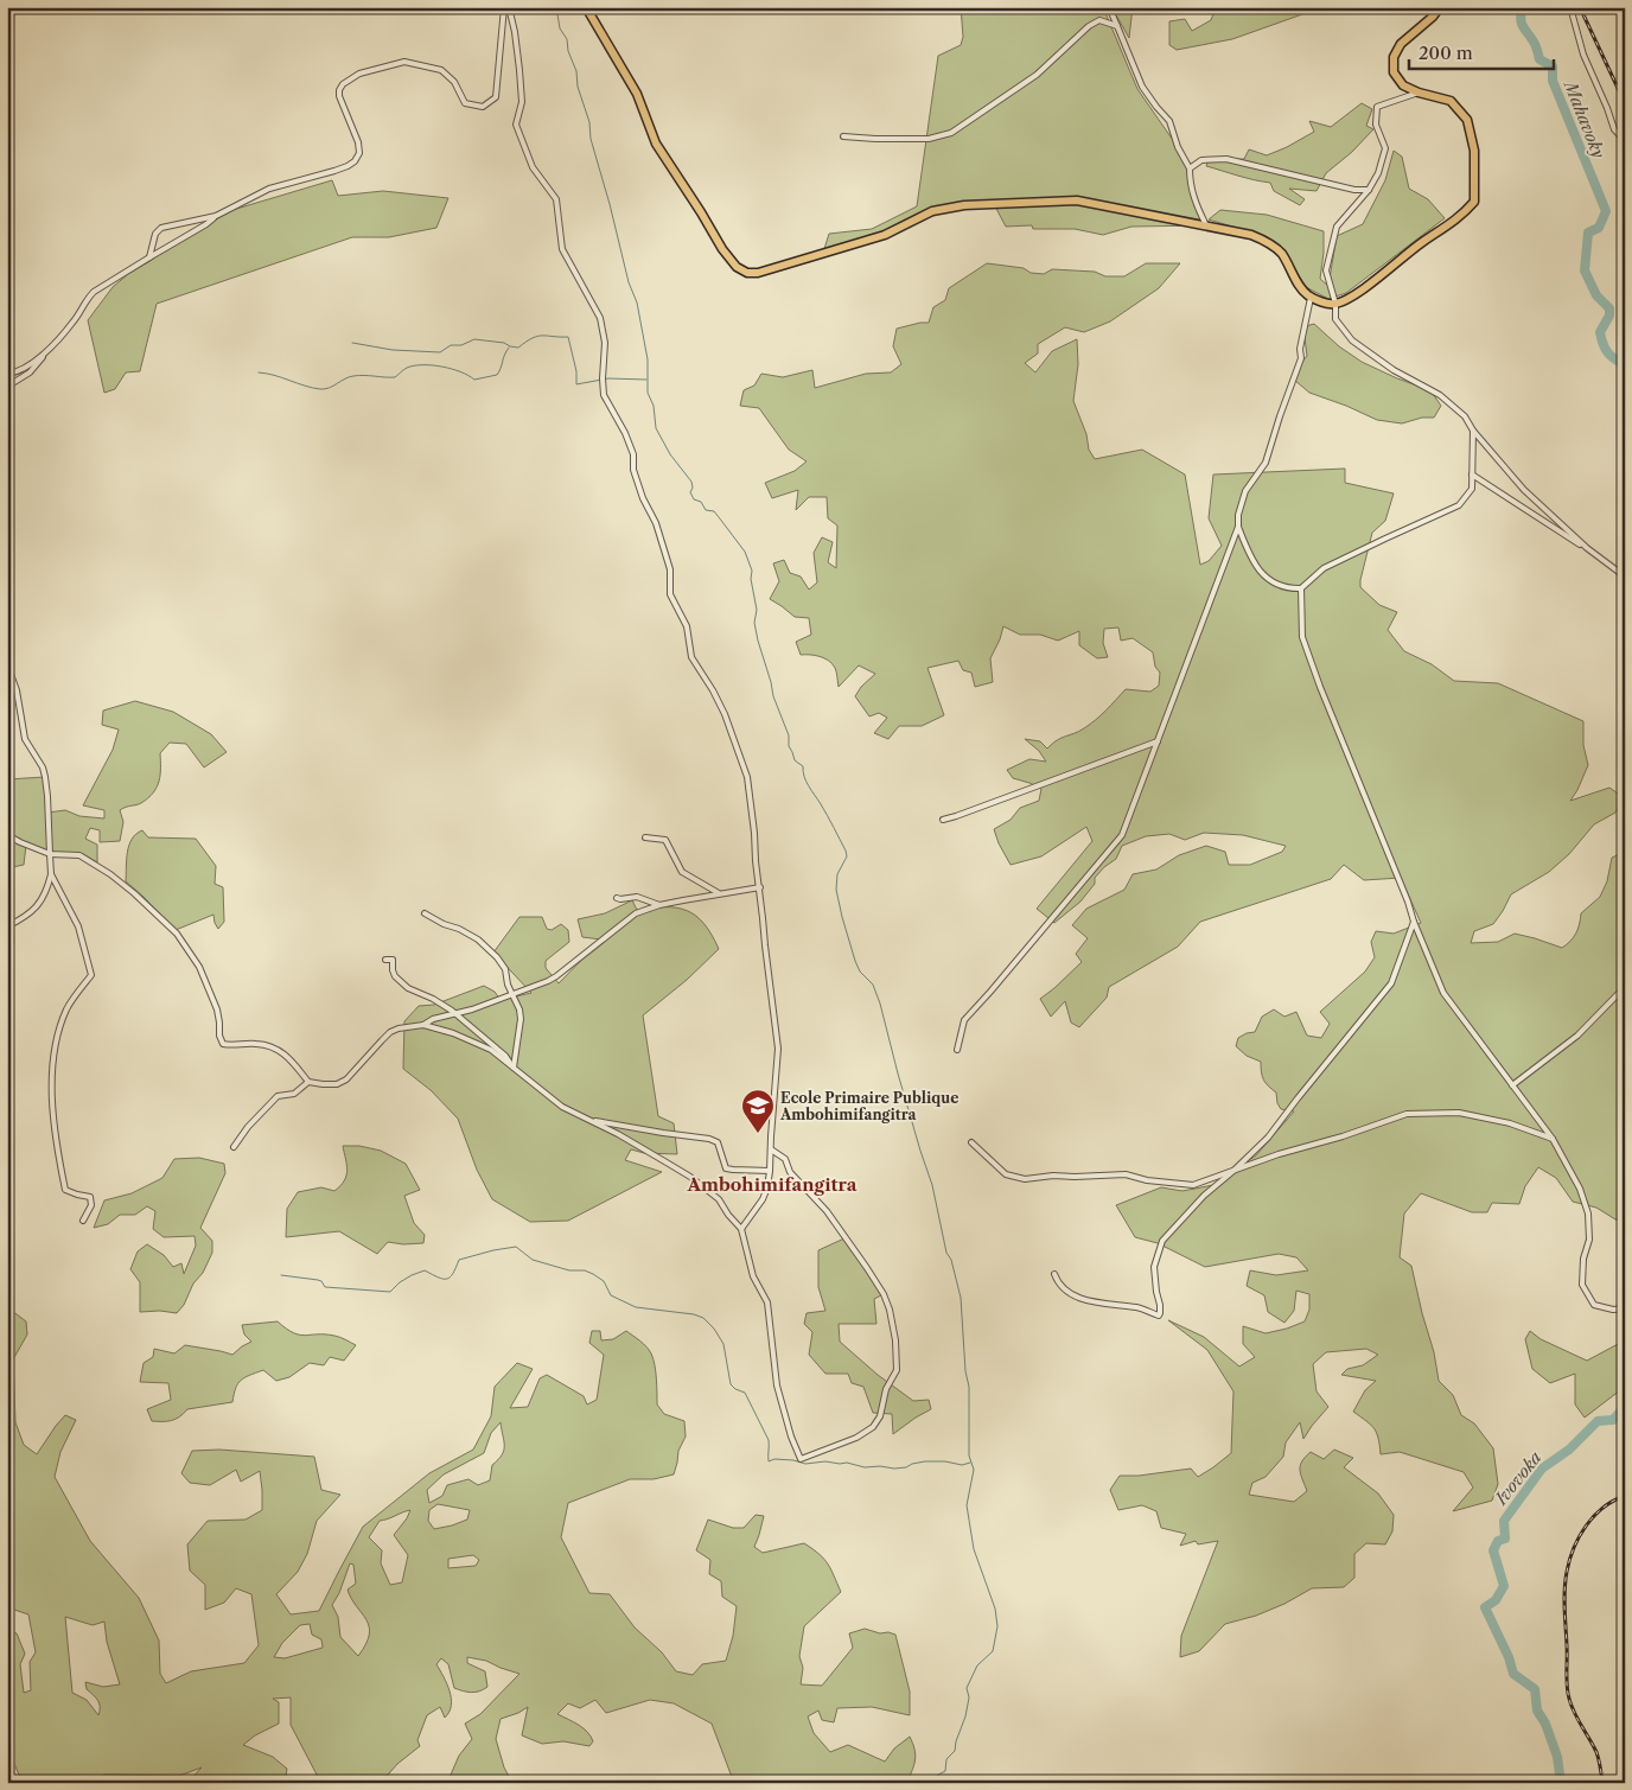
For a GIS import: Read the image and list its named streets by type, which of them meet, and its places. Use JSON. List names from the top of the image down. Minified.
{"districts":["Ambohimifangitra"],"water":["Mahavoky","Ivovoka"],"places":{"school or university":["Ecole Primaire Publique Ambohimifangitra"]},"scale_bar":"200 m"}
